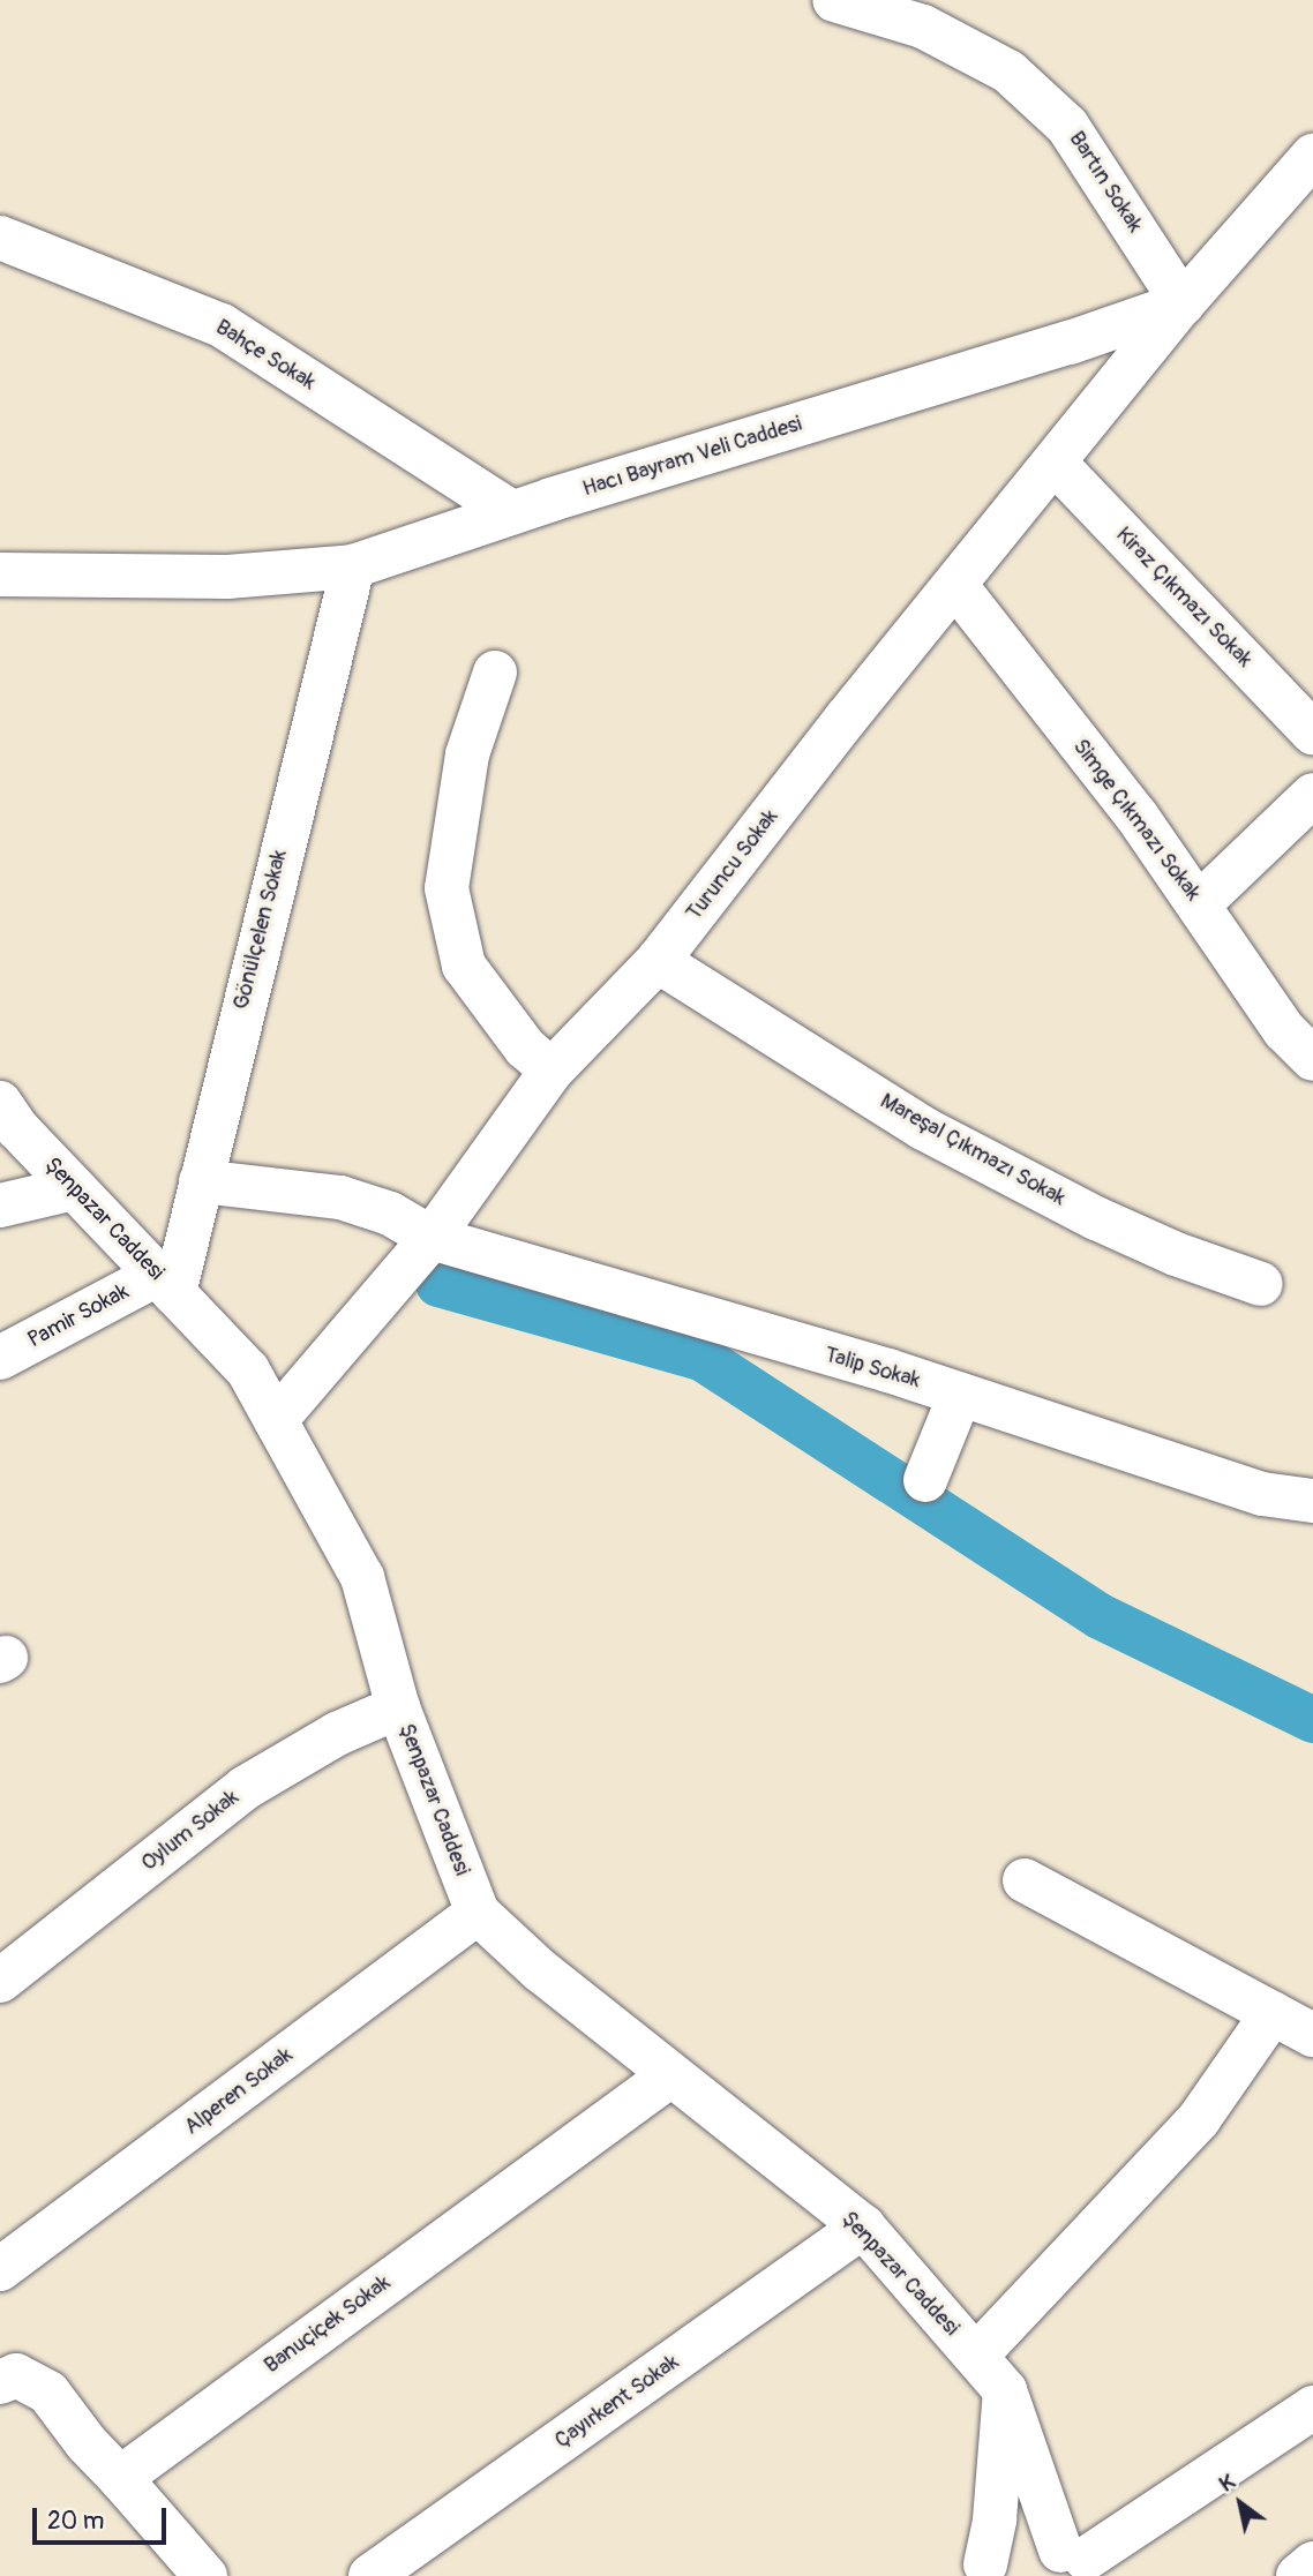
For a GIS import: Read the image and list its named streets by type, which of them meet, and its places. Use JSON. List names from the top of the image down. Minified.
{"streets":{"street":["Bartın Sokak","Bahçe Sokak","Hacı Bayram Veli Caddesi","Kiraz Çıkmazı Sokak","Simge Çıkmazı Sokak","Turuncu Sokak","Gönülçelen Sokak","Mareşal Çıkmazı Sokak","Şenpazar Caddesi","Pamir Sokak","Talip Sokak","Oylum Sokak","Alperen Sokak","Banuçiçek Sokak","Çayırkent Sokak"]},"crossings":[["Bartın Sokak","Hacı Bayram Veli Caddesi"],["Bartın Sokak","Turuncu Sokak"],["Bahçe Sokak","Hacı Bayram Veli Caddesi"],["Hacı Bayram Veli Caddesi","Turuncu Sokak"],["Hacı Bayram Veli Caddesi","Gönülçelen Sokak"],["Kiraz Çıkmazı Sokak","Turuncu Sokak"],["Simge Çıkmazı Sokak","Turuncu Sokak"],["Turuncu Sokak","Mareşal Çıkmazı Sokak"],["Turuncu Sokak","Şenpazar Caddesi"],["Turuncu Sokak","Talip Sokak"],["Gönülçelen Sokak","Şenpazar Caddesi"],["Gönülçelen Sokak","Pamir Sokak"],["Gönülçelen Sokak","Talip Sokak"],["Şenpazar Caddesi","Pamir Sokak"],["Şenpazar Caddesi","Oylum Sokak"],["Şenpazar Caddesi","Alperen Sokak"],["Şenpazar Caddesi","Banuçiçek Sokak"],["Şenpazar Caddesi","Çayırkent Sokak"]],"scale_bar":"20 m","north":"top left"}
